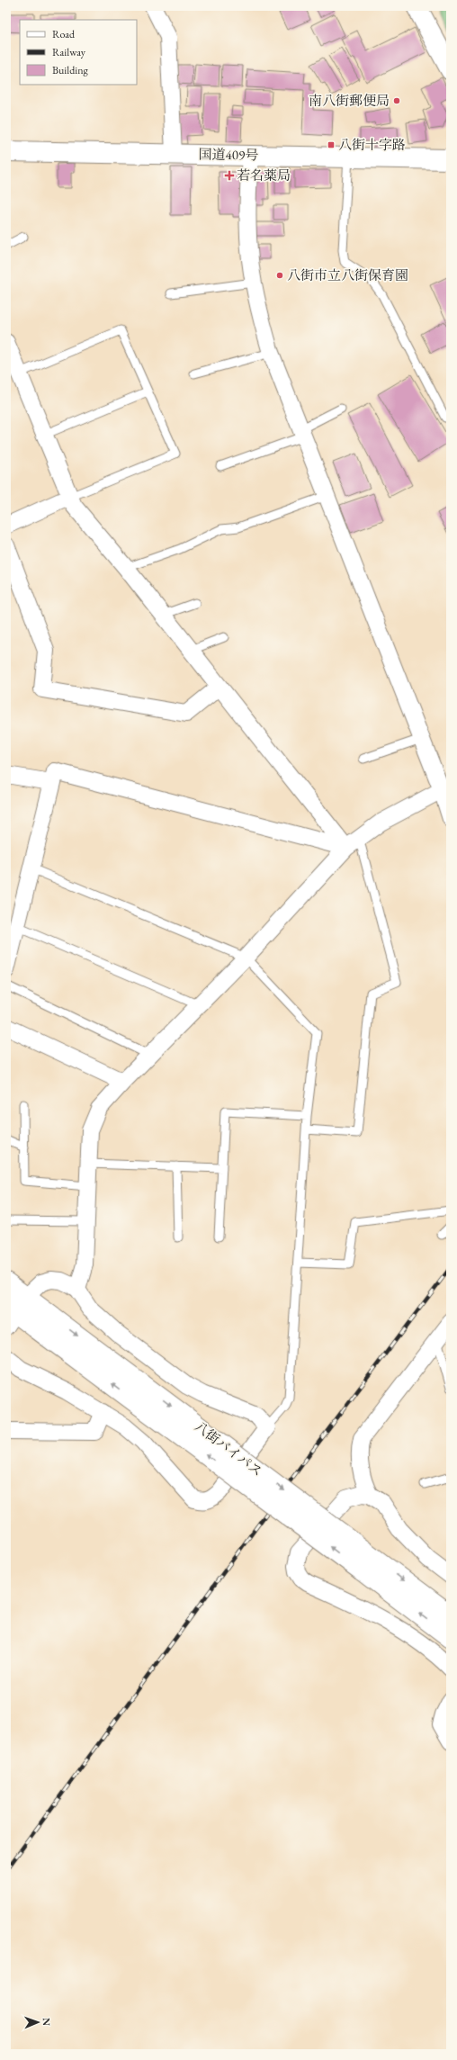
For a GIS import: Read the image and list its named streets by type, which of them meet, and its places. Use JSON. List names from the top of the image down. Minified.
{"streets":{"main road":["国道409号","八街バイパス"]},"places":{"other":["南八街郵便局","八街市立八街保育園"],"transit":["八街十字路"],"health":["若名薬局"]},"legend":["Road","Railway","Building"],"north":"right"}
